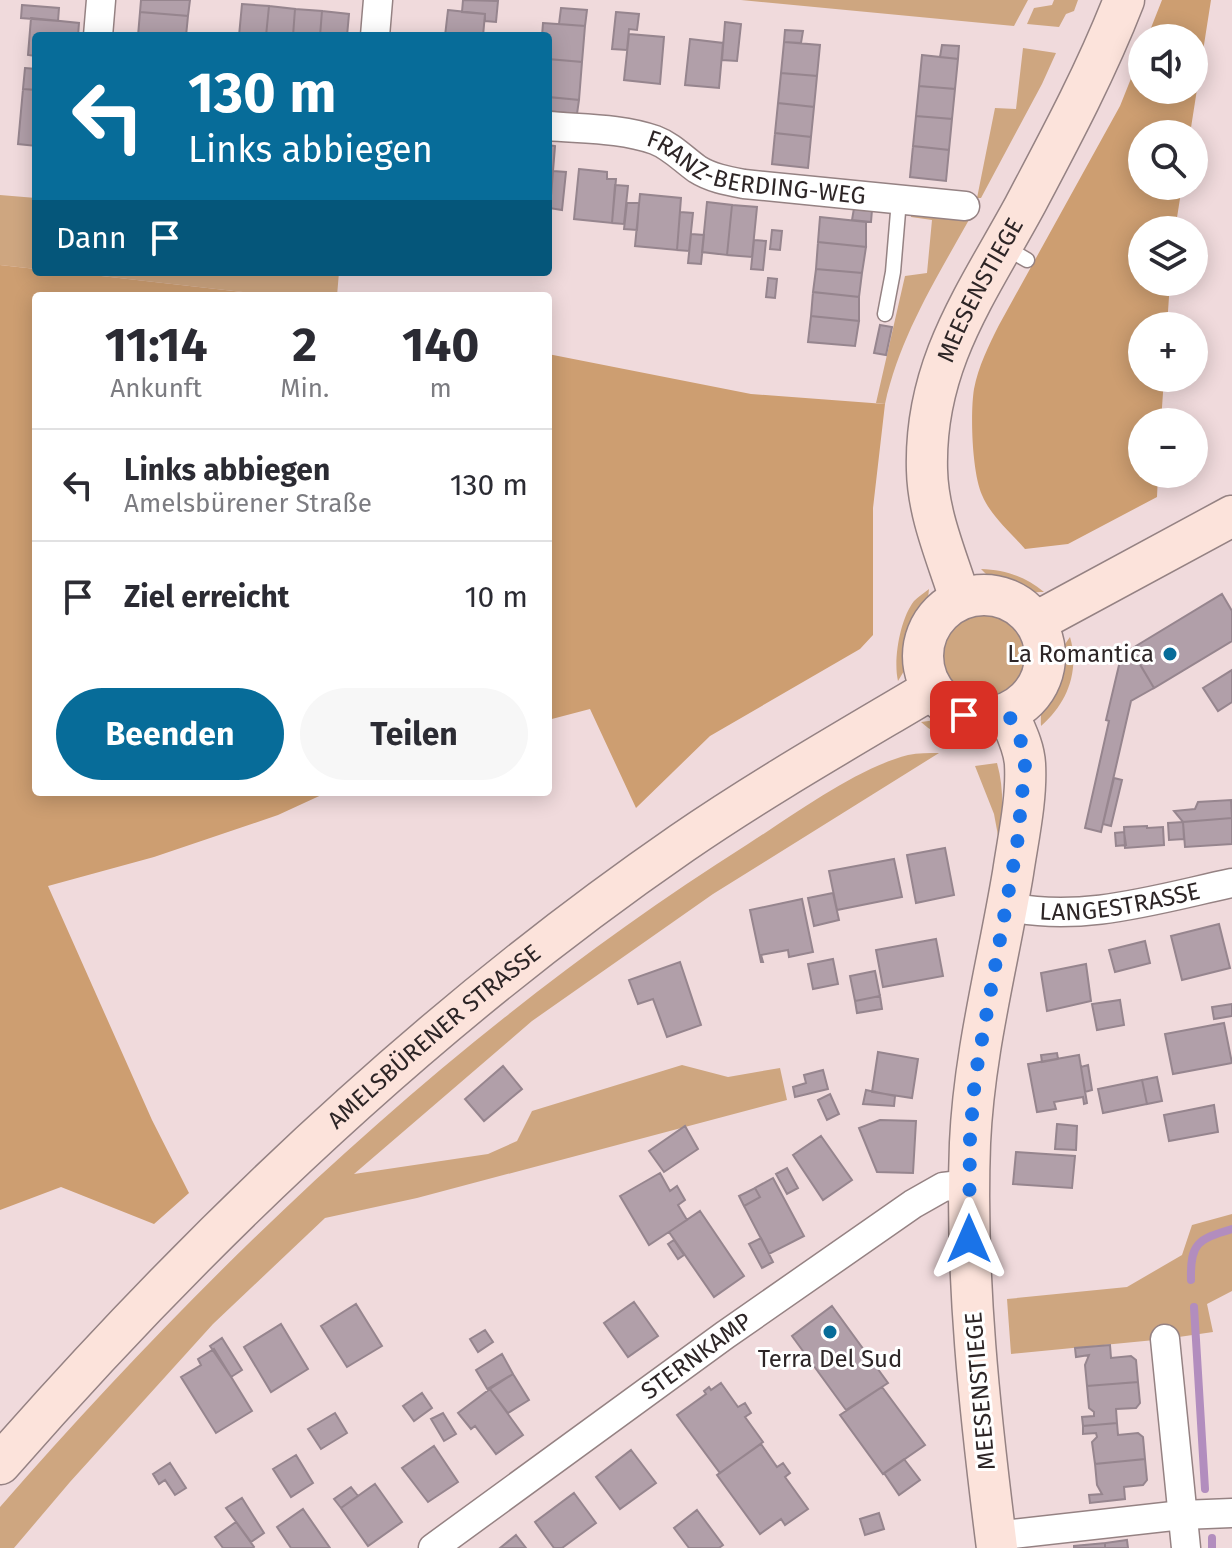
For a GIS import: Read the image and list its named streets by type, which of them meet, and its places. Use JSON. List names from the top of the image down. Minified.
{"streets":{"street":["FRANZ-BERDING-WEG","MEESENSTIEGE","LANGESTRASSE","AMELSBÜRENER STRASSE","STERNKAMP"]},"crossings":[["MEESENSTIEGE","LANGESTRASSE"],["MEESENSTIEGE","AMELSBÜRENER STRASSE"],["MEESENSTIEGE","STERNKAMP"]],"places":["La Romantica","Terra Del Sud"],"page":{"map_buttons":["+","−"],"turn":["130 m","Links abbiegen"],"then":"Dann","eta":["11:14","Ankunft","2","Min.","140","m"],"list":[{"name":"Links abbiegen","note":"Amelsbürener Straße","value":"130 m"},{"name":"Ziel erreicht","value":"10 m"}],"buttons":["Beenden","Teilen"]}}
